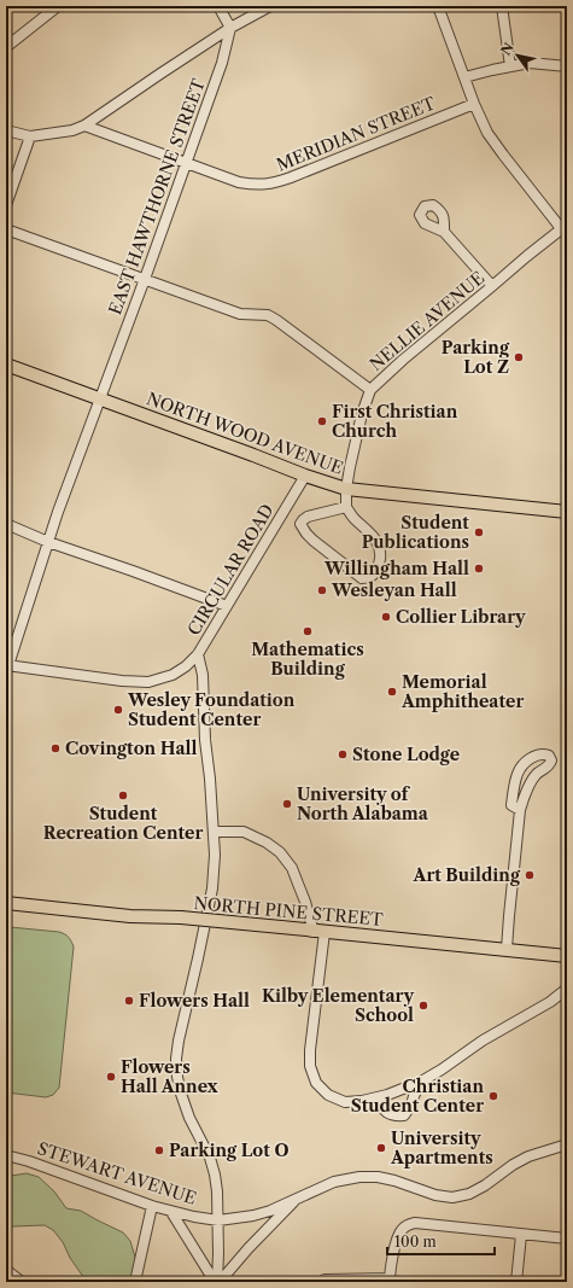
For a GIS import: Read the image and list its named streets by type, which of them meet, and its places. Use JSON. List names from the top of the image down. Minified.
{"streets":{"main road":["NORTH WOOD AVENUE","NORTH PINE STREET"],"street":["MERIDIAN STREET","EAST HAWTHORNE STREET","NELLIE AVENUE","CIRCULAR ROAD","STEWART AVENUE"]},"crossings":[["MERIDIAN STREET","EAST HAWTHORNE STREET"],["EAST HAWTHORNE STREET","NORTH WOOD AVENUE"],["NELLIE AVENUE","NORTH WOOD AVENUE"],["NORTH WOOD AVENUE","CIRCULAR ROAD"],["CIRCULAR ROAD","STEWART AVENUE"]],"places":["Parking Lot Z","First Christian Church","Student Publications","Willingham Hall","Wesleyan Hall","Collier Library","Mathematics Building","Memorial Amphitheater","Wesley Foundation Student Center","Covington Hall","Stone Lodge","Student Recreation Center","University of North Alabama","Art Building","Flowers Hall","Kilby Elementary School","Flowers Hall Annex","Christian Student Center","University Apartments","Parking Lot O"],"scale_bar":"100 m","north":"top left"}
